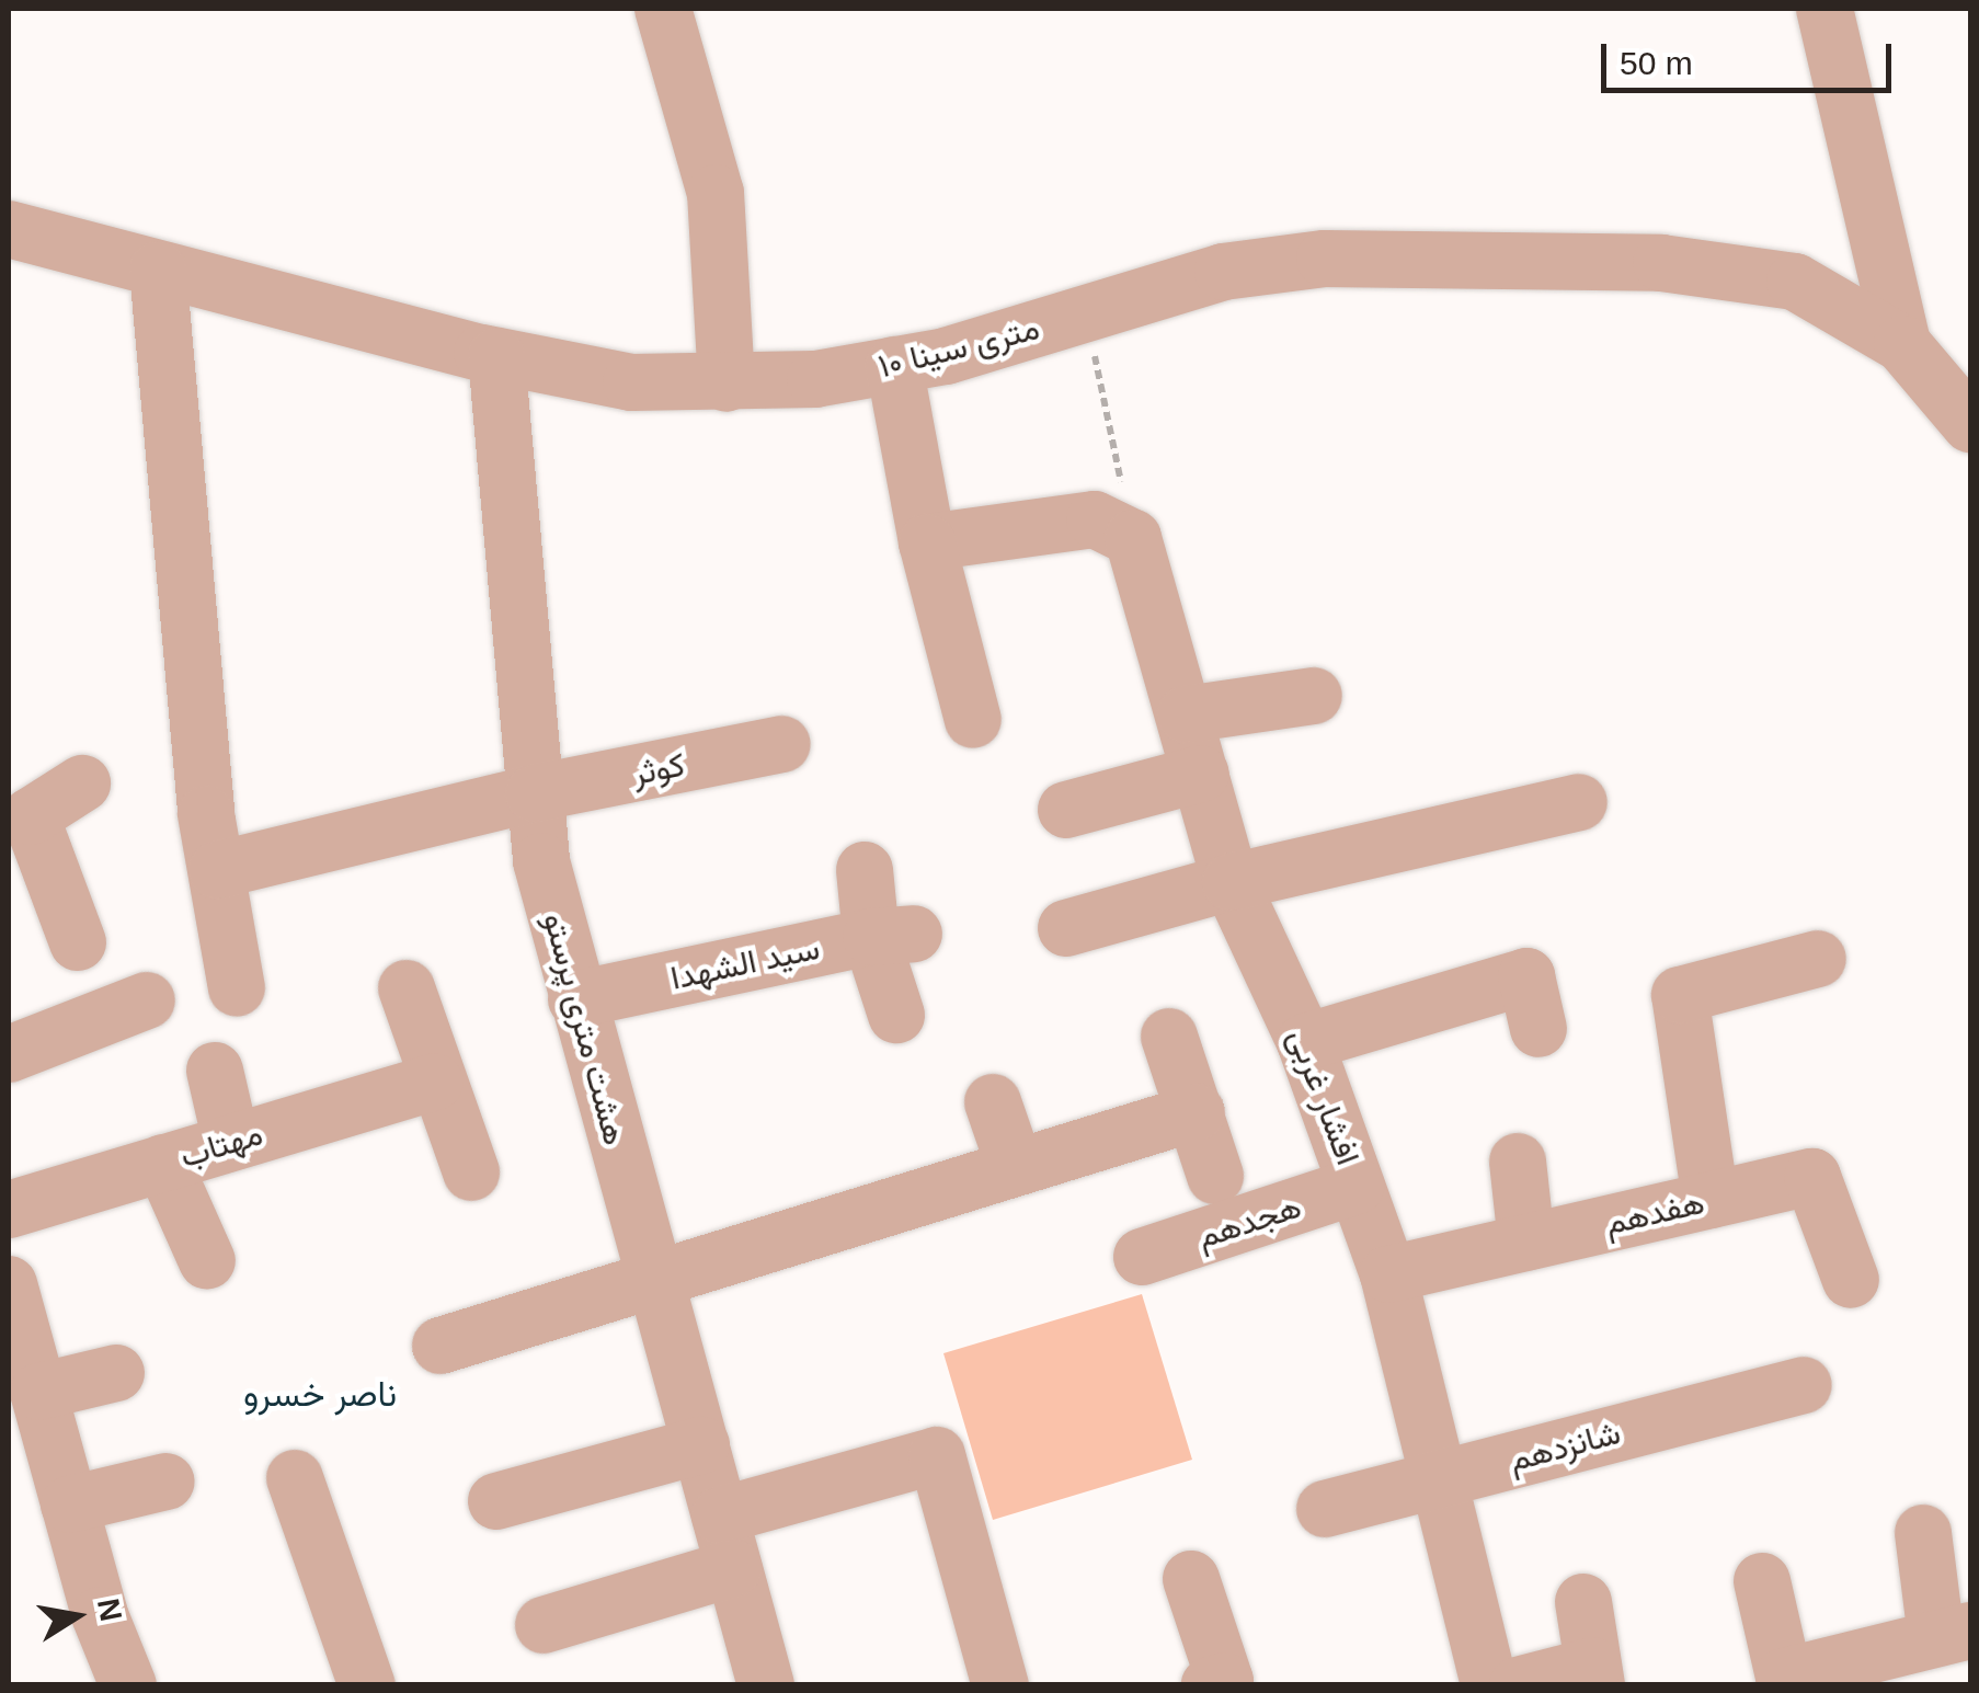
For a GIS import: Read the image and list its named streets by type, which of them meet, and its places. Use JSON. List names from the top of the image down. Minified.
{"streets":{"street":["۱۰ متری سینا","کوثر","سید الشهدا","هشت متری پرستو","افشار غربی","مهتاب","هفدهم","هجدهم","شانزدهم"]},"crossings":[["۱۰ متری سینا","هشت متری پرستو"],["کوثر","هشت متری پرستو"],["سید الشهدا","هشت متری پرستو"],["افشار غربی","هفدهم"],["افشار غربی","هجدهم"],["افشار غربی","شانزدهم"]],"districts":["ناصر خسرو"],"scale_bar":"50 m","north":"right"}
